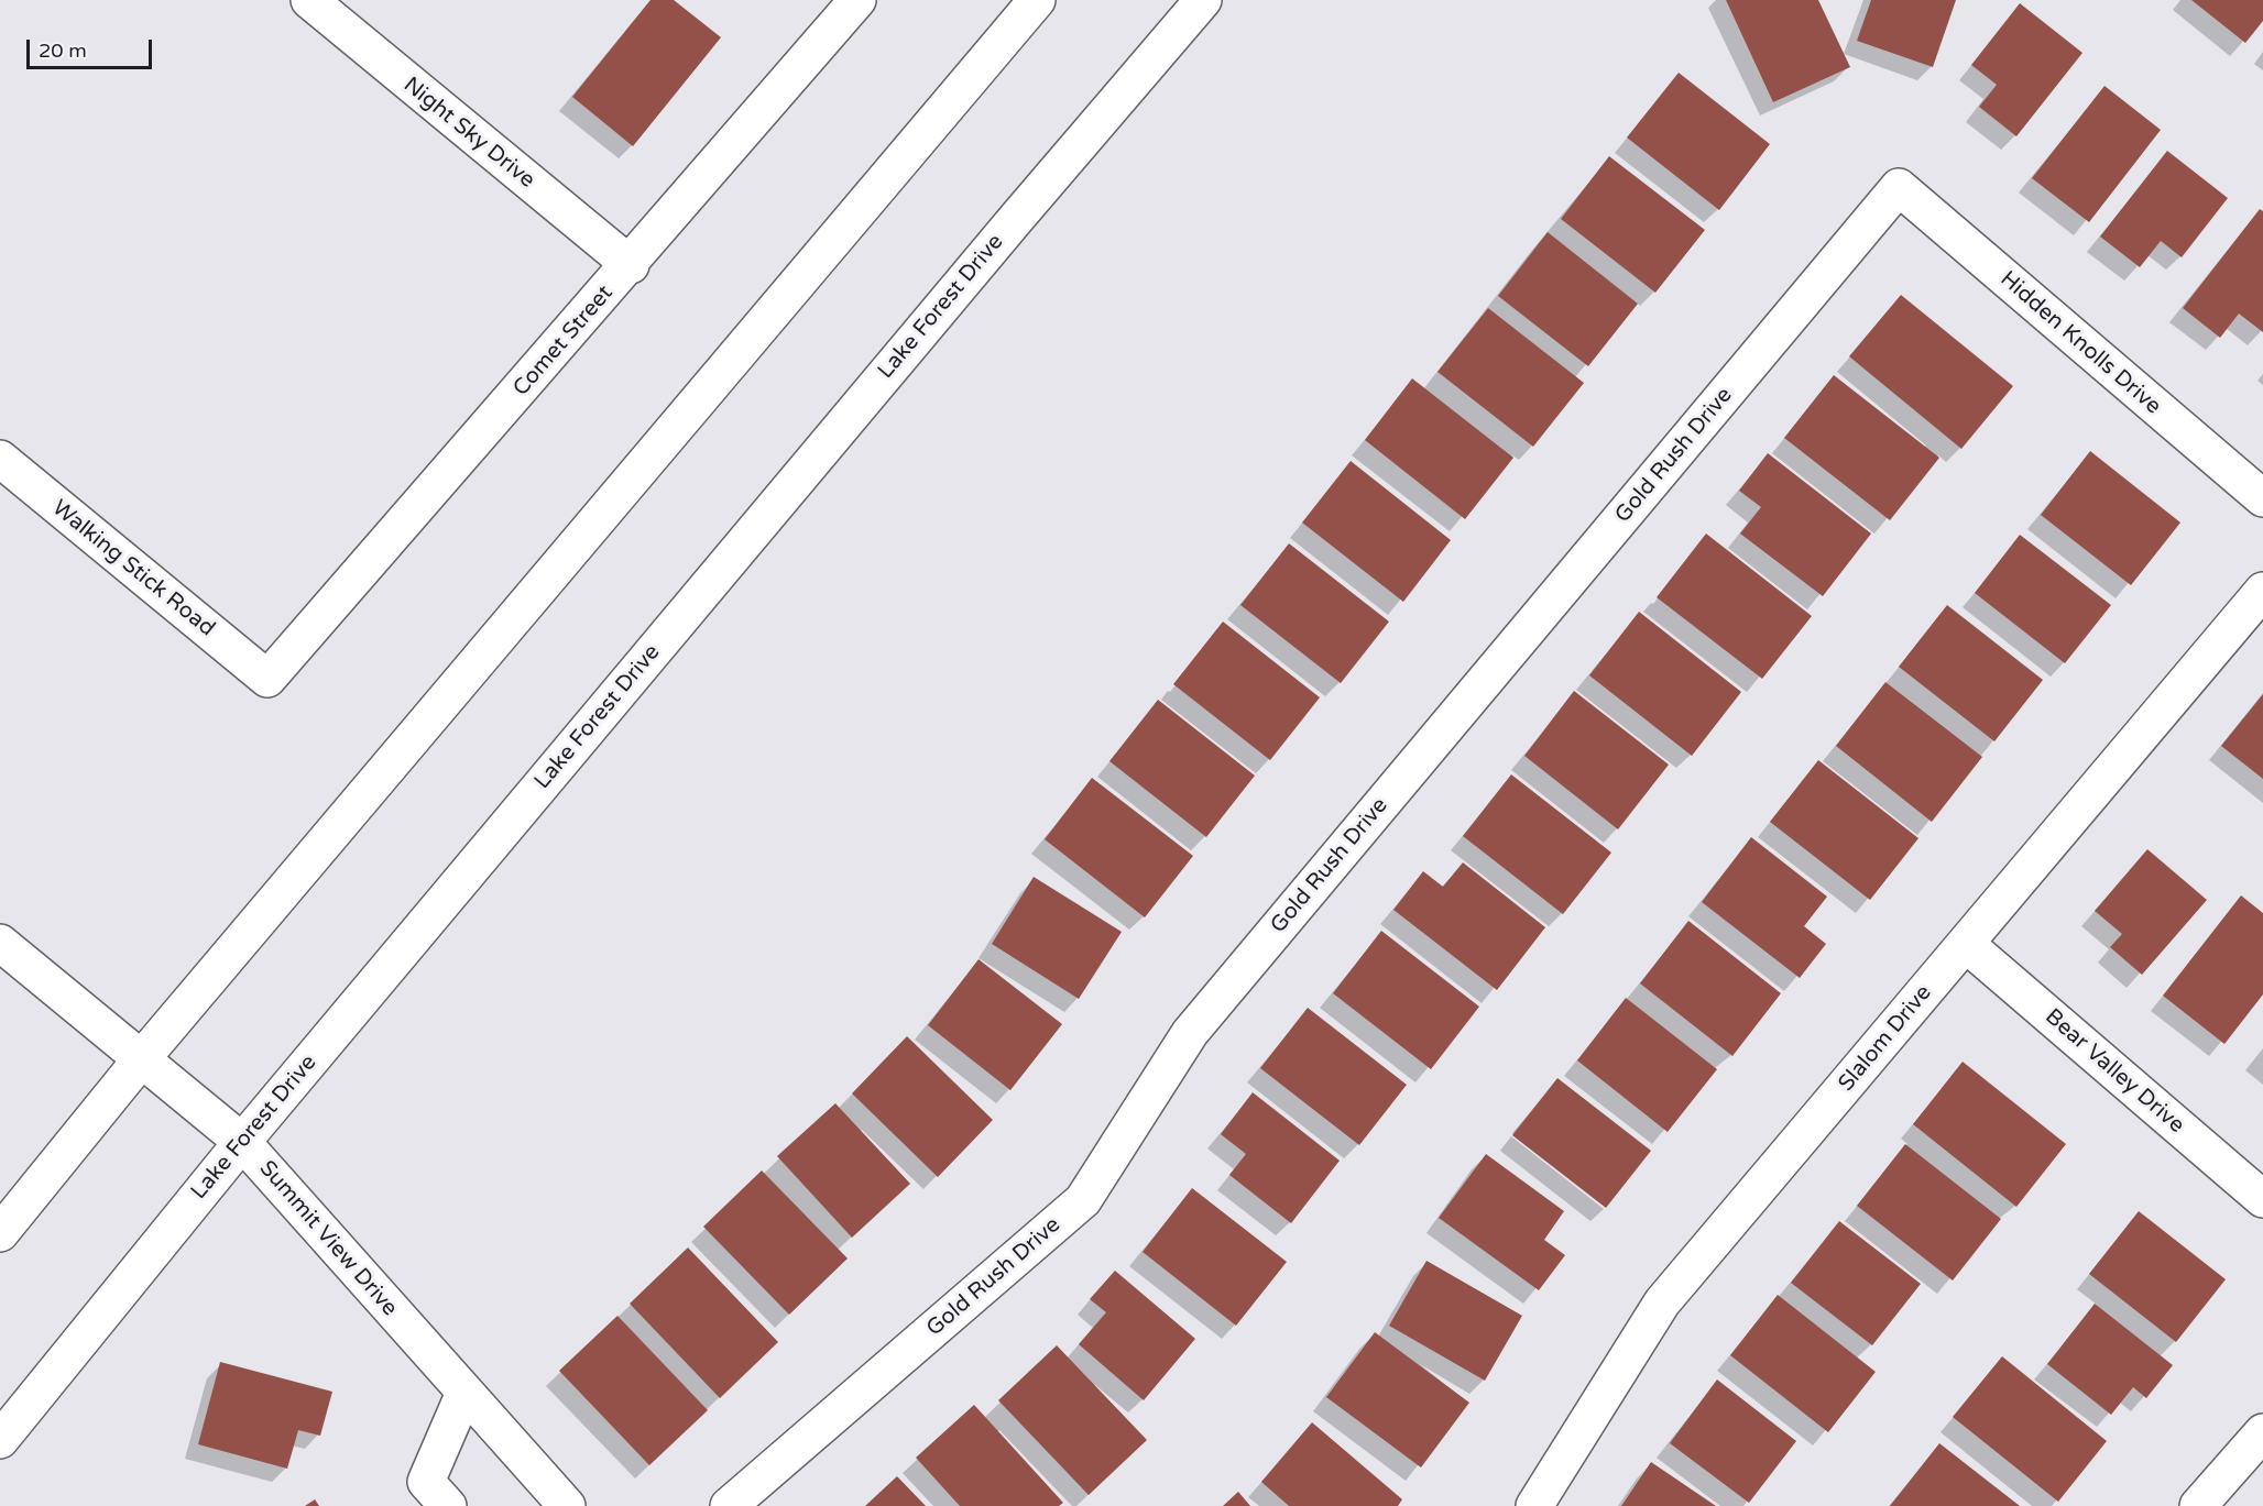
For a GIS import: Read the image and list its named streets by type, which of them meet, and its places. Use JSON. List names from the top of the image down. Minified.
{"streets":{"street":["Night Sky Drive","Lake Forest Drive","Comet Street","Hidden Knolls Drive","Gold Rush Drive","Walking Stick Road","Slalom Drive","Bear Valley Drive","Summit View Drive"]},"crossings":[["Night Sky Drive","Comet Street"],["Lake Forest Drive","Summit View Drive"],["Comet Street","Walking Stick Road"],["Hidden Knolls Drive","Gold Rush Drive"],["Slalom Drive","Bear Valley Drive"]],"scale_bar":"20 m"}
